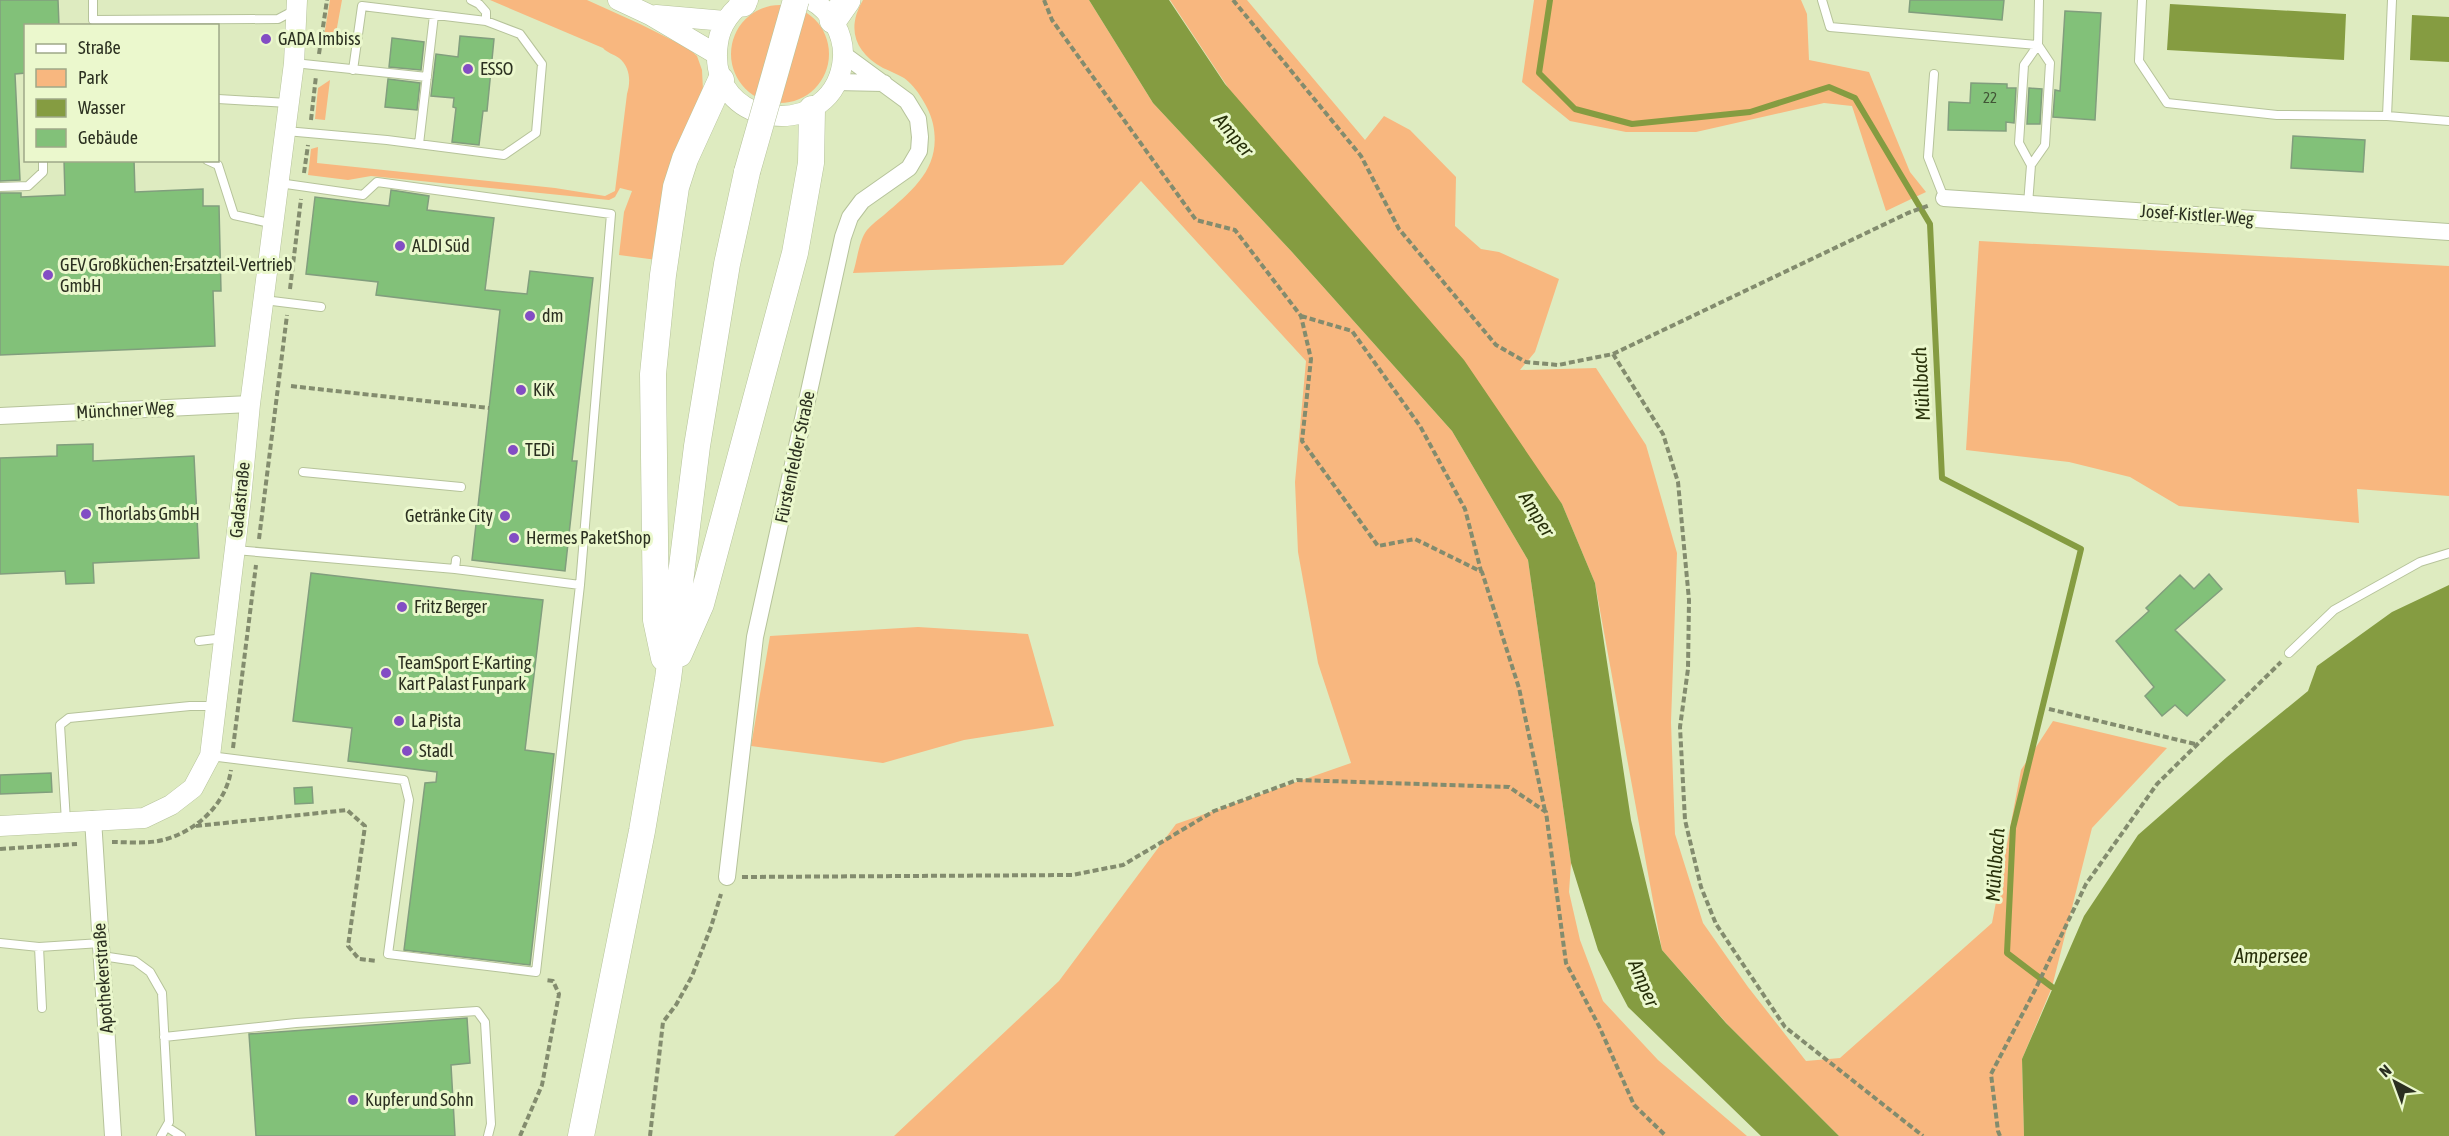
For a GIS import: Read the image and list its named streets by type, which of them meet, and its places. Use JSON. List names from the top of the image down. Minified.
{"streets":{"street":["Josef-Kistler-Weg","Münchner Weg","Fürstenfelder Straße","Gadastraße","Apothekerstraße"]},"crossings":[["Münchner Weg","Gadastraße"],["Gadastraße","Apothekerstraße"]],"water":["Amper","Mühlbach","Ampersee"],"places":["GADA Imbiss","ESSO","ALDI Süd","GEV Großküchen-Ersatzteil-Vertrieb GmbH","dm","KiK","TEDi","Thorlabs GmbH","Getränke City","Hermes PaketShop","Fritz Berger","TeamSport E-Karting Kart Palast Funpark","La Pista","Stadl","Kupfer und Sohn"],"house_numbers":["22"],"legend":["Straße","Park","Wasser","Gebäude"],"north":"top left"}
